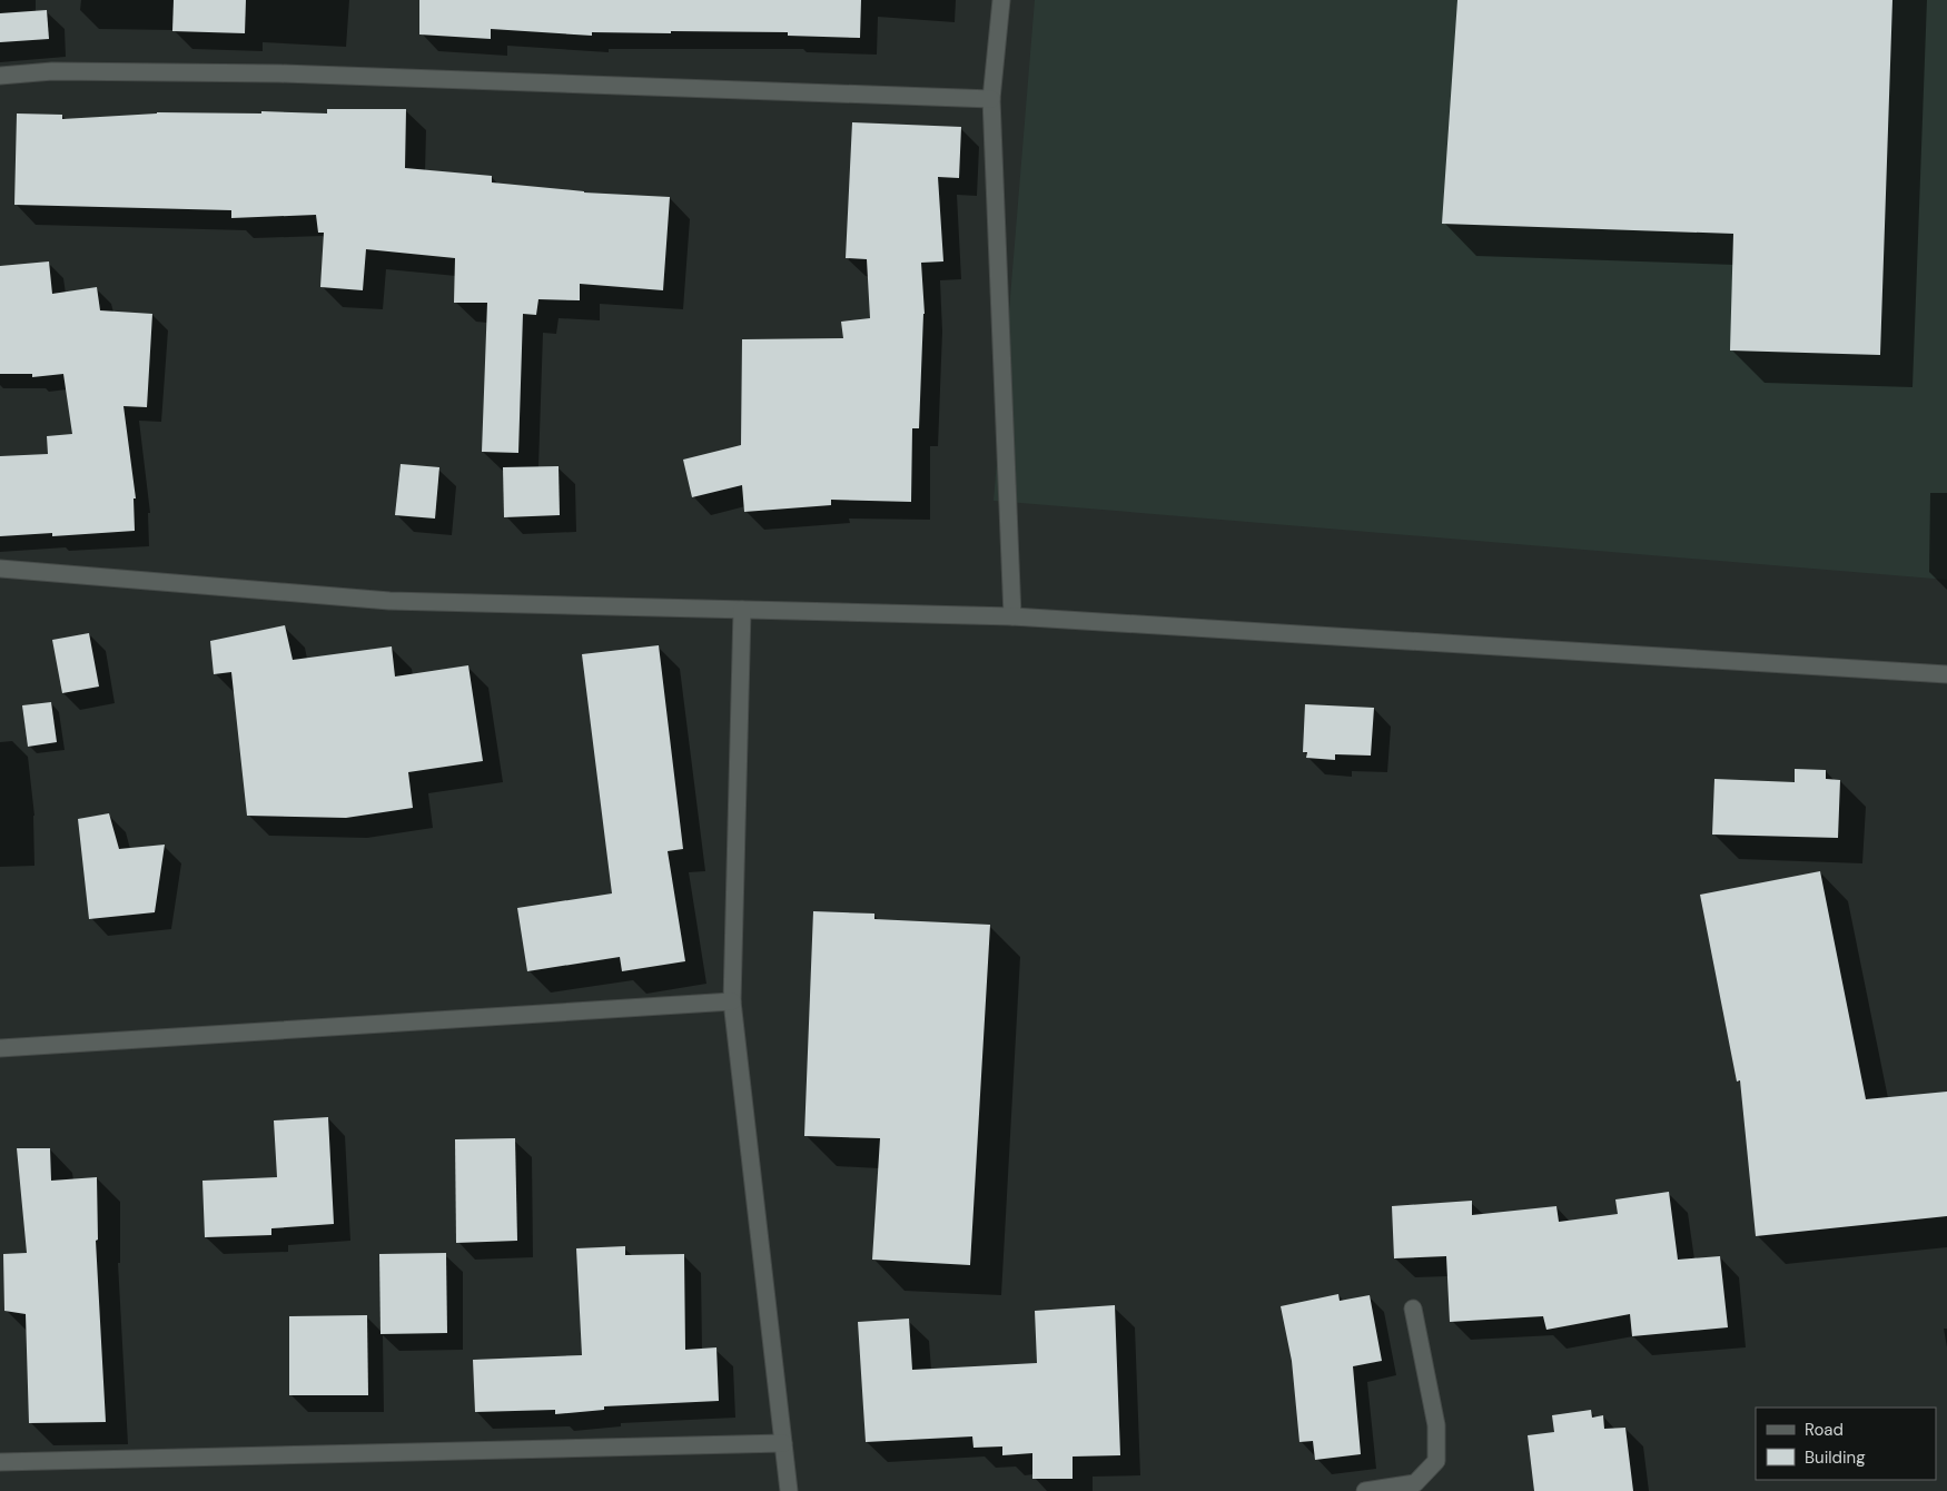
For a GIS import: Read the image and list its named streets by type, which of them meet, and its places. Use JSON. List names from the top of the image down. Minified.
{"legend":["Road","Building"]}
